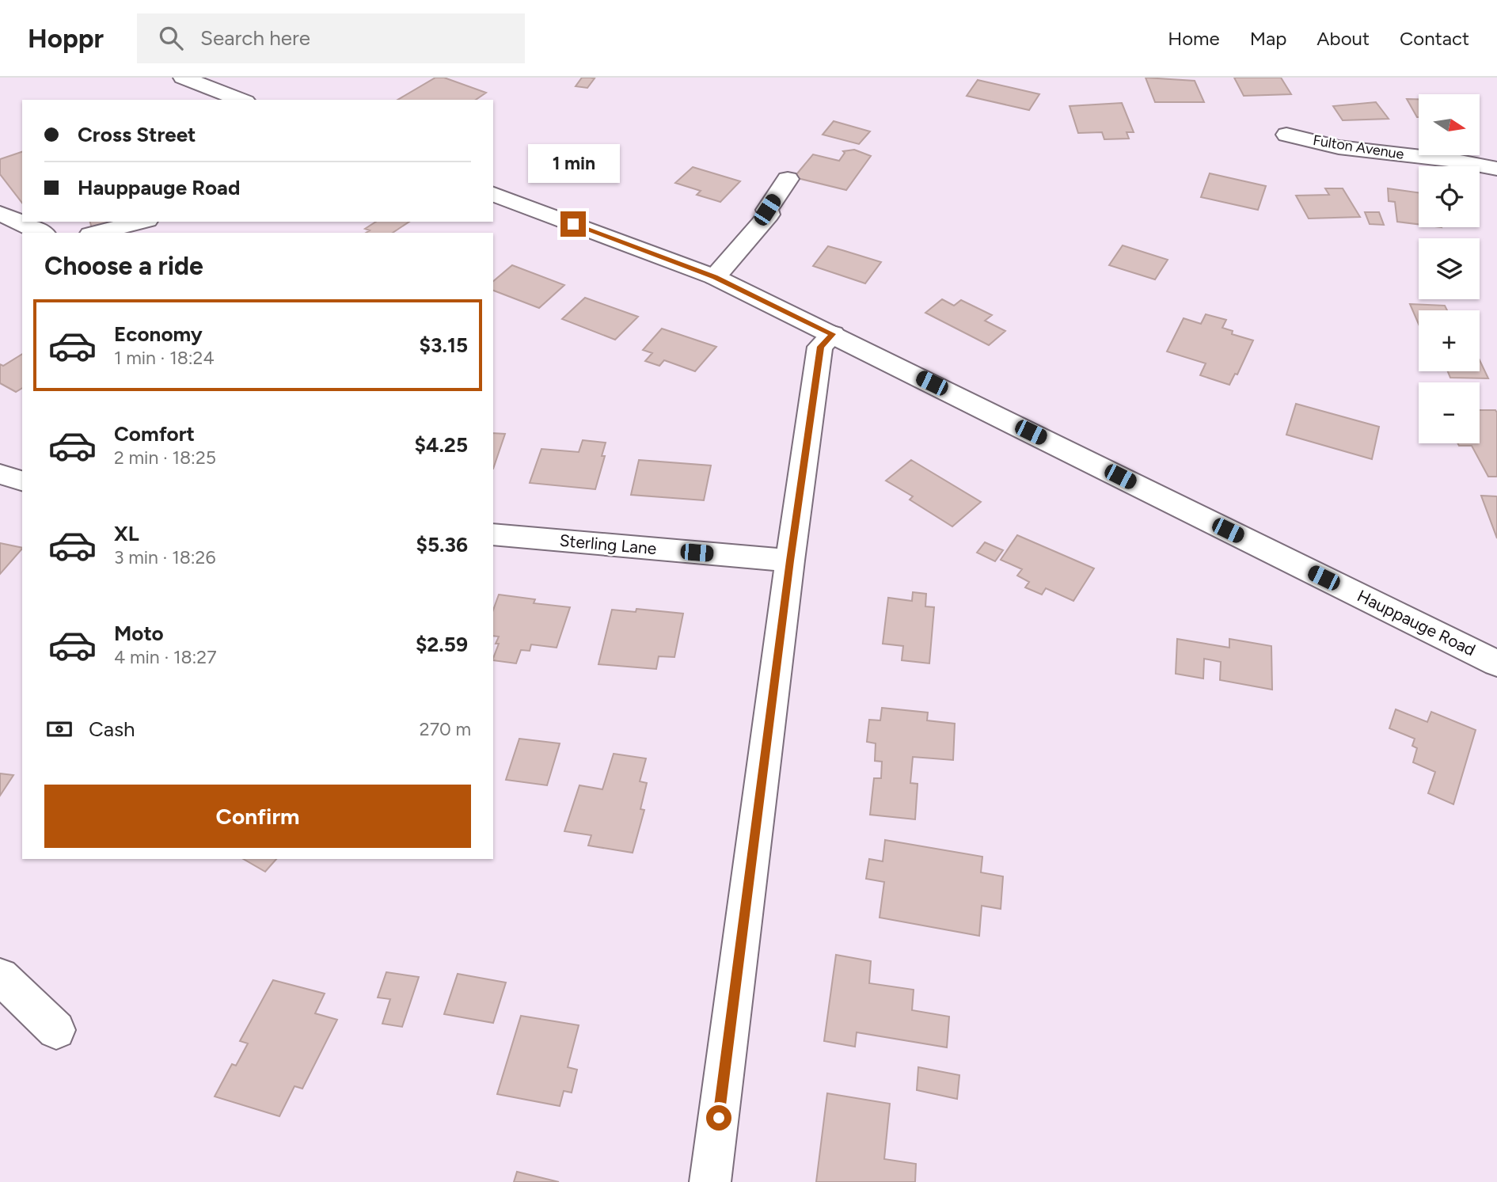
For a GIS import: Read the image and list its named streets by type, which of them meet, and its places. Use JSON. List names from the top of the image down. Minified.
{"streets":{"street":["Fulton Avenue","Sterling Lane","Hauppauge Road"]},"north":"right","page":{"header":"Hoppr","search":"Search here","nav":["Home","Map","About","Contact"],"map_buttons":["+","−"],"banner":["Cross Street","Hauppauge Road"],"bubble":"1 min","heading":"Choose a ride","list":[{"name":"Economy","note":"1 min · 18:24","value":"$3.15"},{"name":"Comfort","note":"2 min · 18:25","value":"$4.25"},{"name":"XL","note":"3 min · 18:26","value":"$5.36"},{"name":"Moto","note":"4 min · 18:27","value":"$2.59"}],"pay":["Cash","270 m"],"buttons":"Confirm"}}
